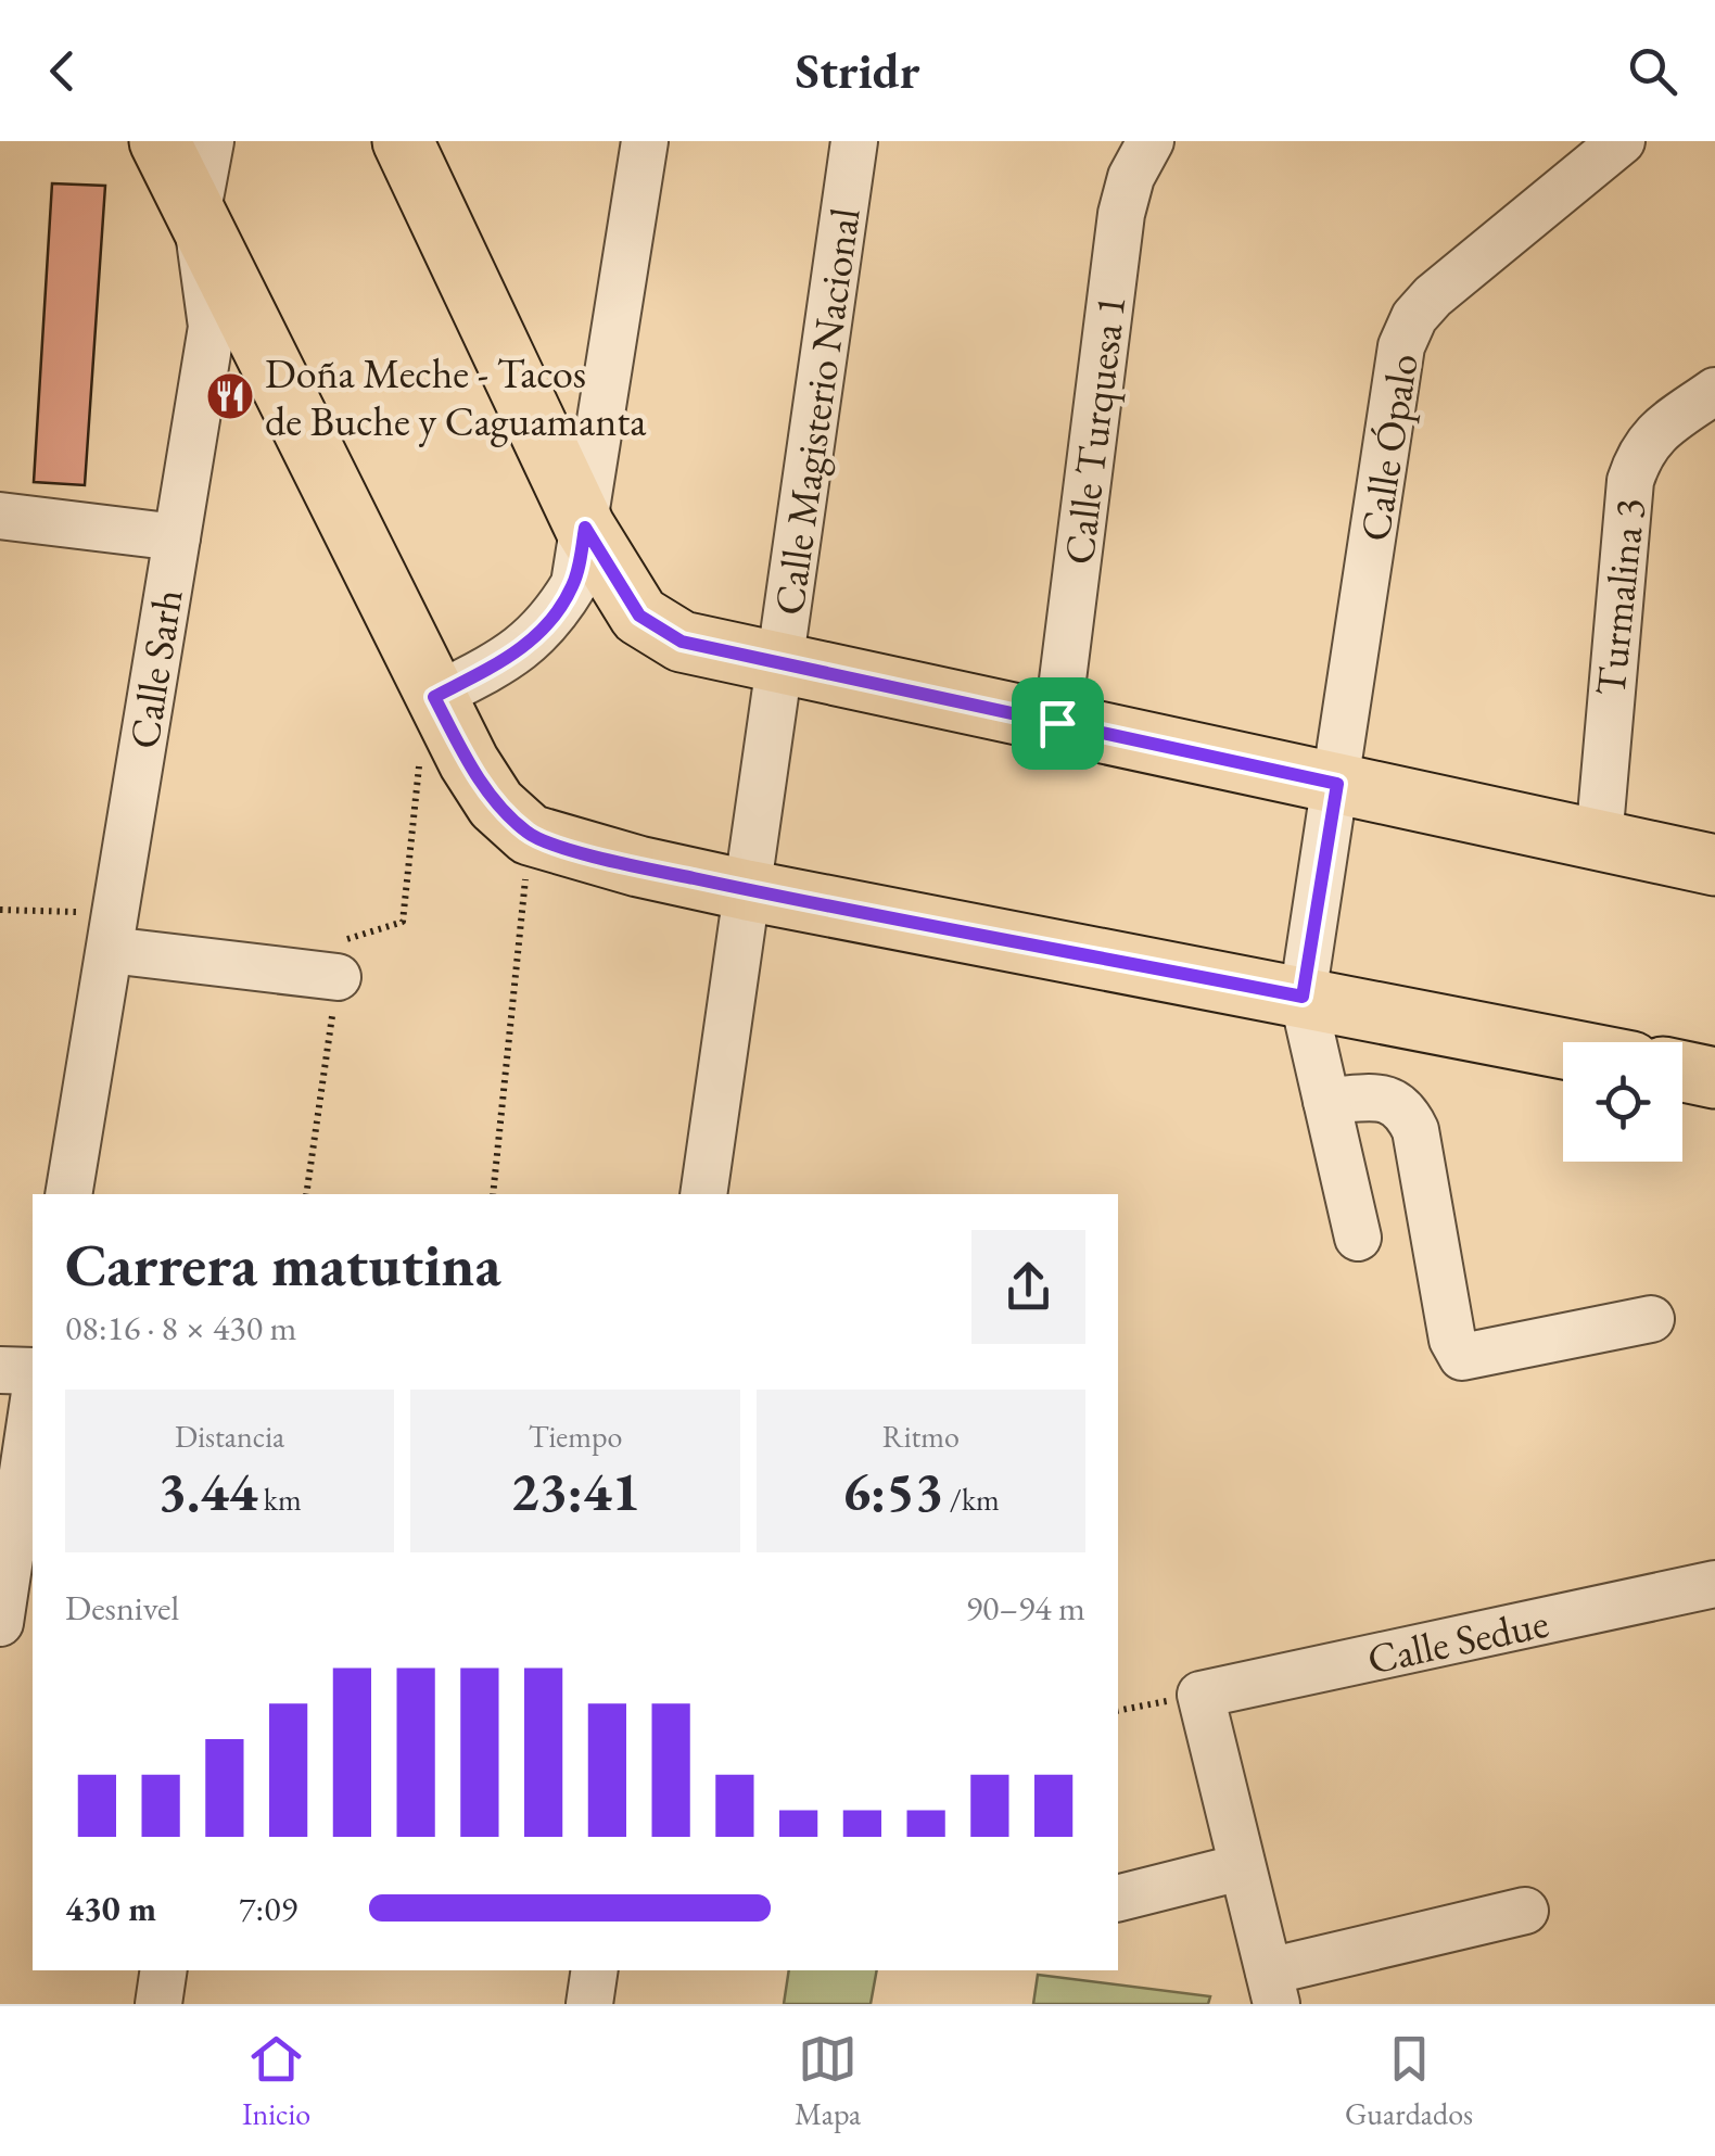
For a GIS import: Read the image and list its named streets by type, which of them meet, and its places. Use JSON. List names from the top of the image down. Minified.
{"streets":{"street":["Calle Magisterio Nacional","Calle Turquesa 1","Calle Ópalo","Turmalina 3","Calle Sarh","Calle Sedue"]},"places":{"restaurant":["Doña Meche - Tacos de Buche y Caguamanta"]},"page":{"header":"Stridr","heading":["Carrera matutina","08:16 · 8 × 430 m"],"stats":[["Distancia","3.44 km"],["Tiempo","23:41"],["Ritmo","6:53 /km"]],"chart":["Desnivel","90–94 m"],"list":[{"name":"430 m","note":"7:09"}],"tabs":["Inicio","Mapa","Guardados"]}}
